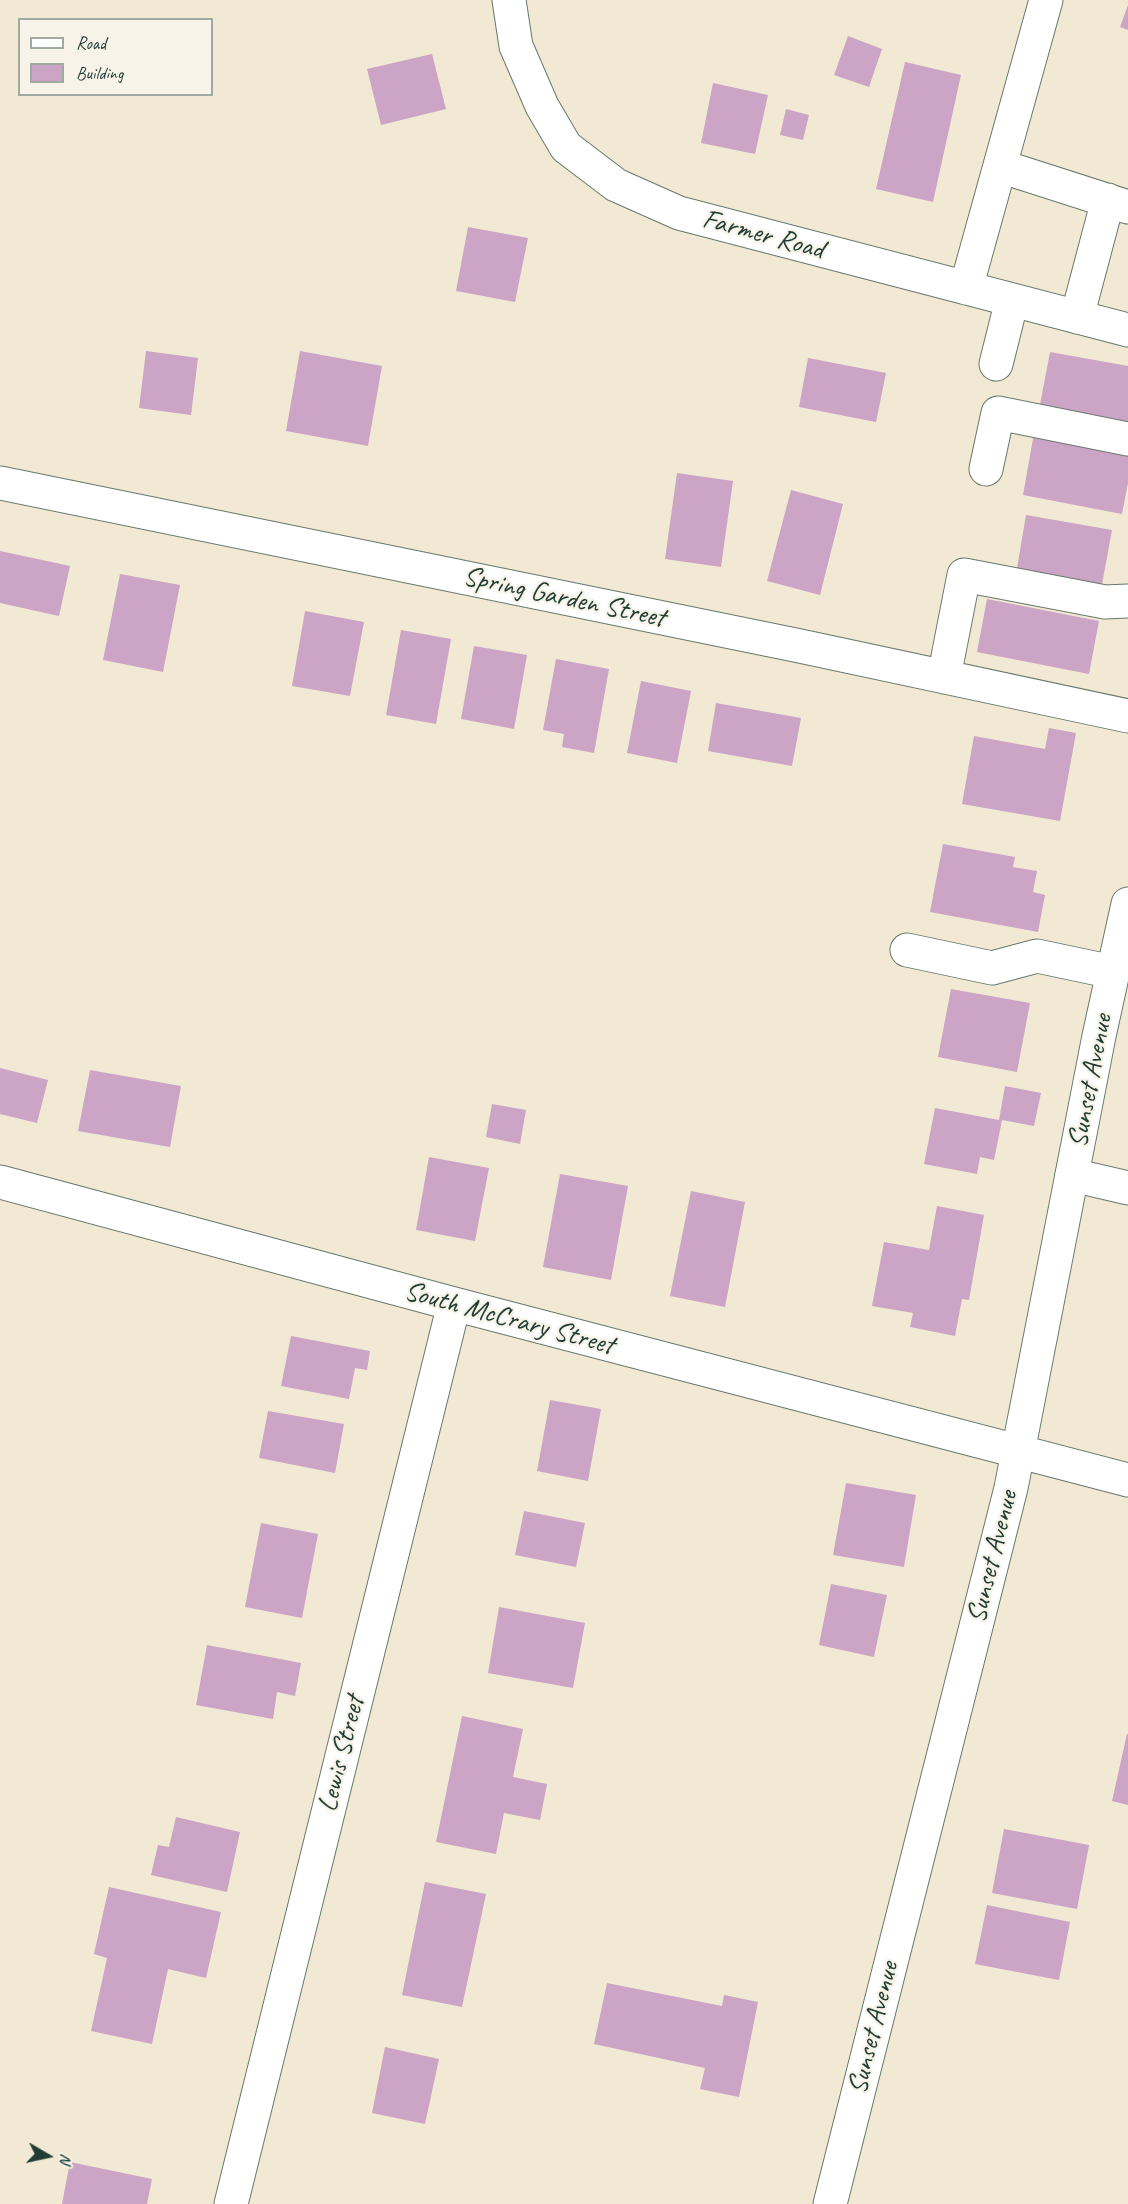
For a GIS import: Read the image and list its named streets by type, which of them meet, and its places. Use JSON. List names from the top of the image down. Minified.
{"streets":{"street":["Farmer Road","Spring Garden Street","Sunset Avenue","South McCrary Street","Lewis Street"]},"crossings":[["Sunset Avenue","South McCrary Street"],["South McCrary Street","Lewis Street"]],"legend":["Road","Building"],"north":"right"}
